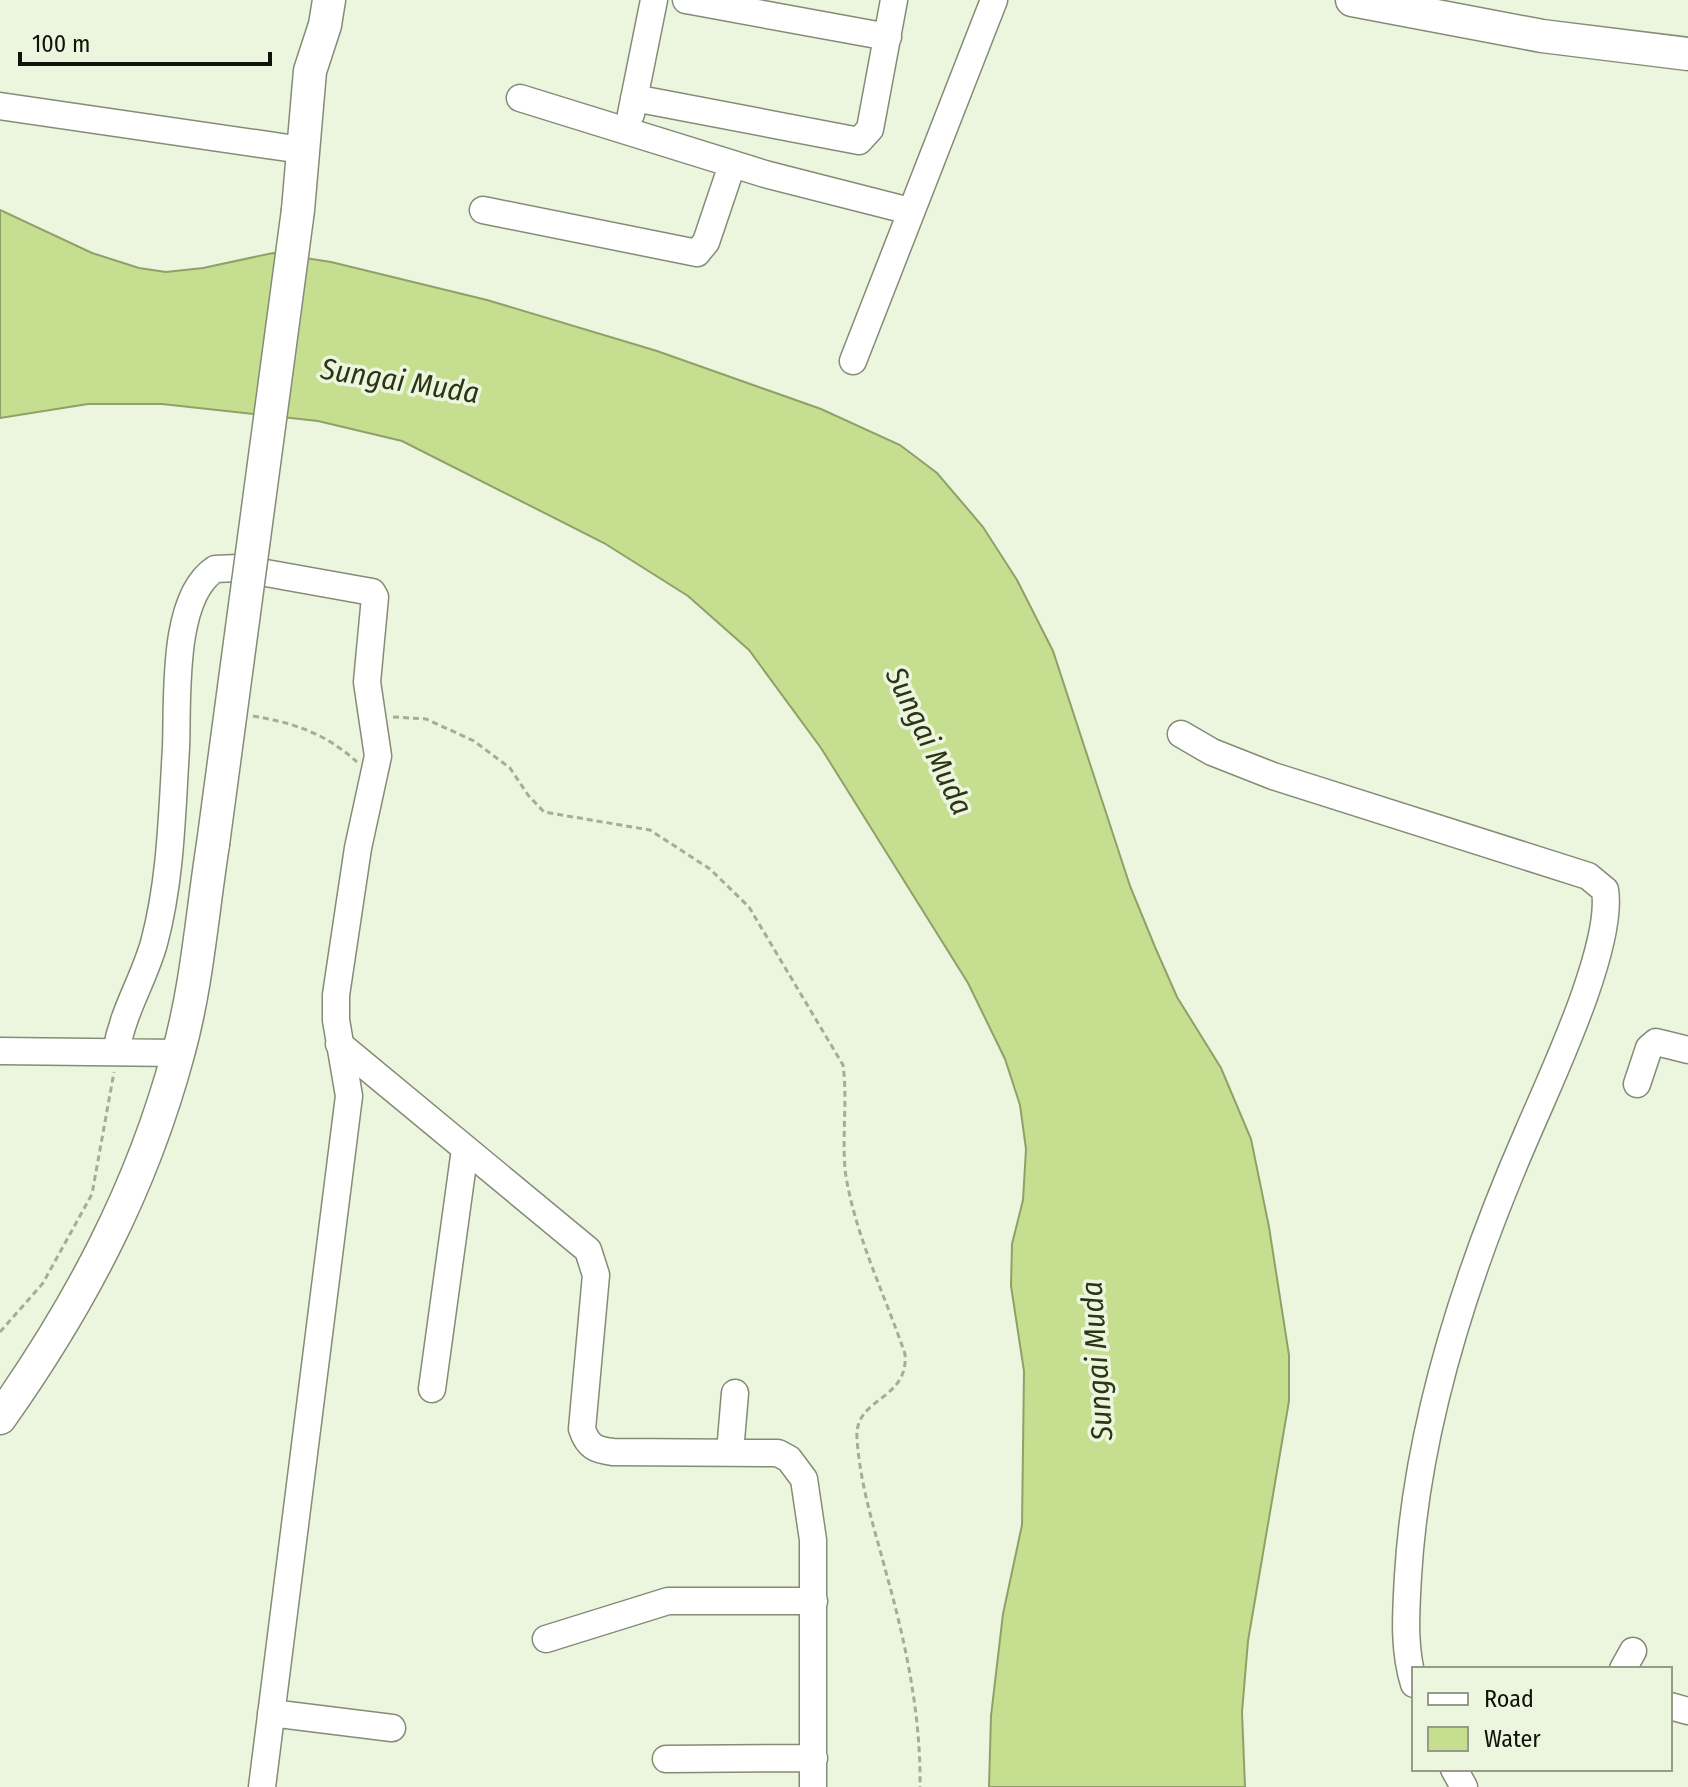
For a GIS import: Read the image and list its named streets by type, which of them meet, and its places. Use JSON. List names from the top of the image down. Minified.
{"water":["Sungai Muda"],"legend":["Road","Water"],"scale_bar":"100 m"}
